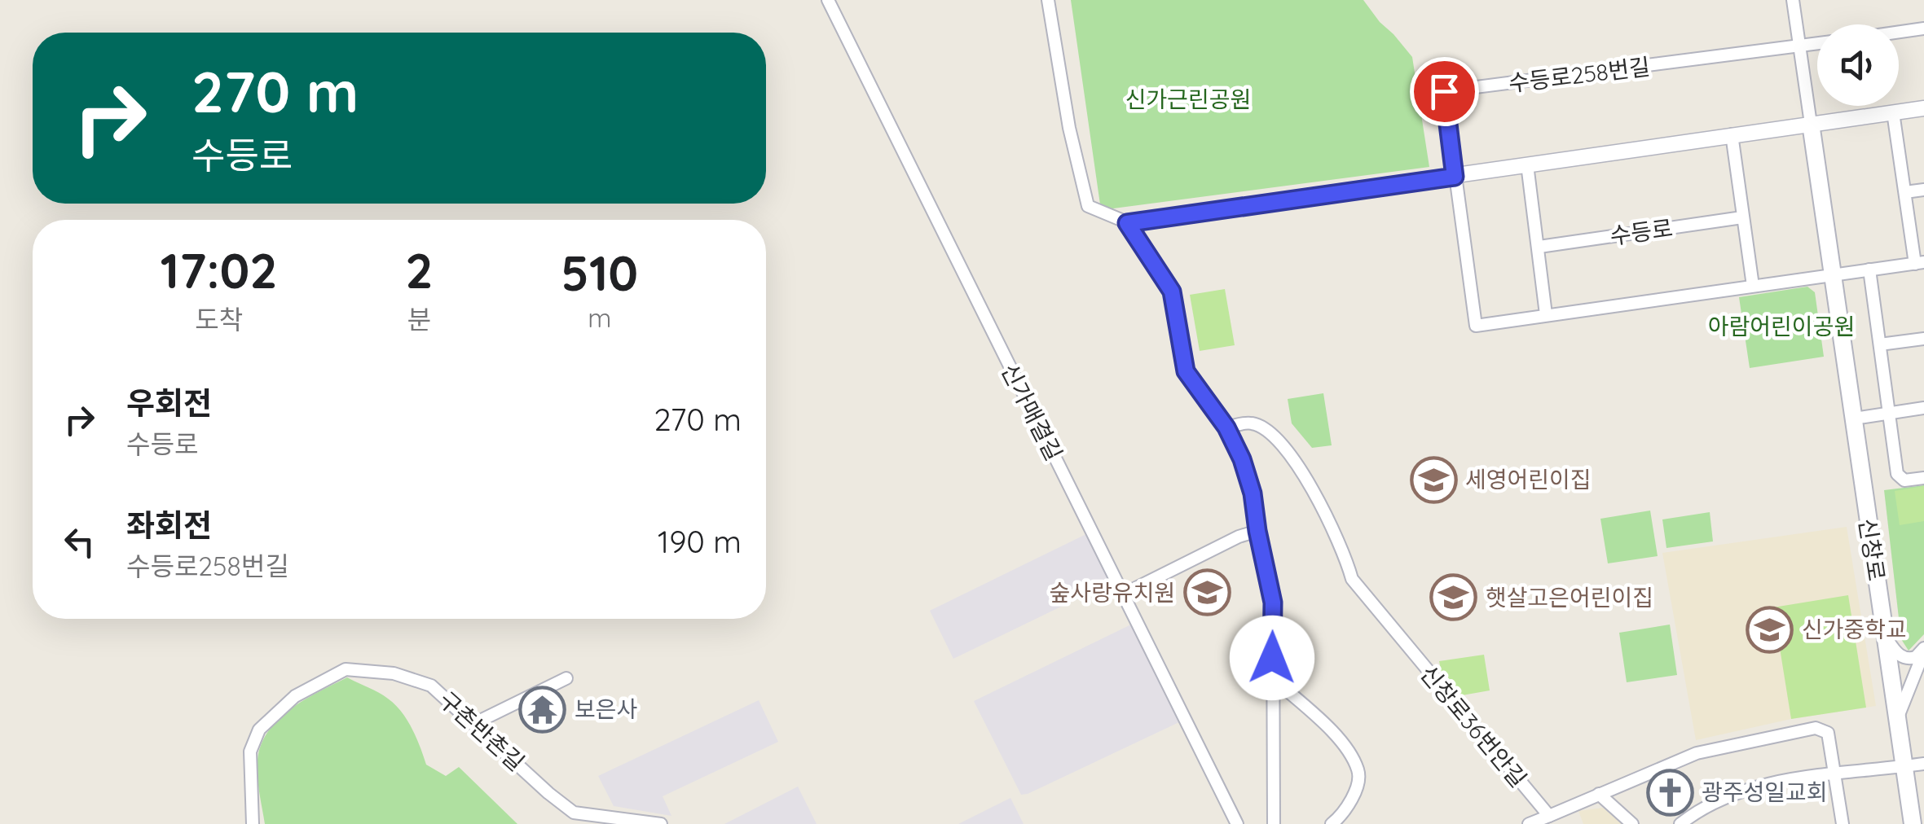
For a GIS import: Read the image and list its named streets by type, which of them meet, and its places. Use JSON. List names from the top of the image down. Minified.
{"streets":{"main road":["신창로"],"street":["수등로258번길","수등로","신가매결길","신창로36번안길","구촌반촌길"]},"parks":["신가근린공원","아람어린이공원"],"places":{"school or university":["세영어린이집","숲사랑유치원","햇살고은어린이집","신가중학교"],"temple":["보은사"],"church":["광주성일교회"]},"page":{"turn":["270 m","수등로"],"eta":["17:02","도착","2","분","510","m"],"list":[{"name":"우회전","note":"수등로","value":"270 m"},{"name":"좌회전","note":"수등로258번길","value":"190 m"}]}}
